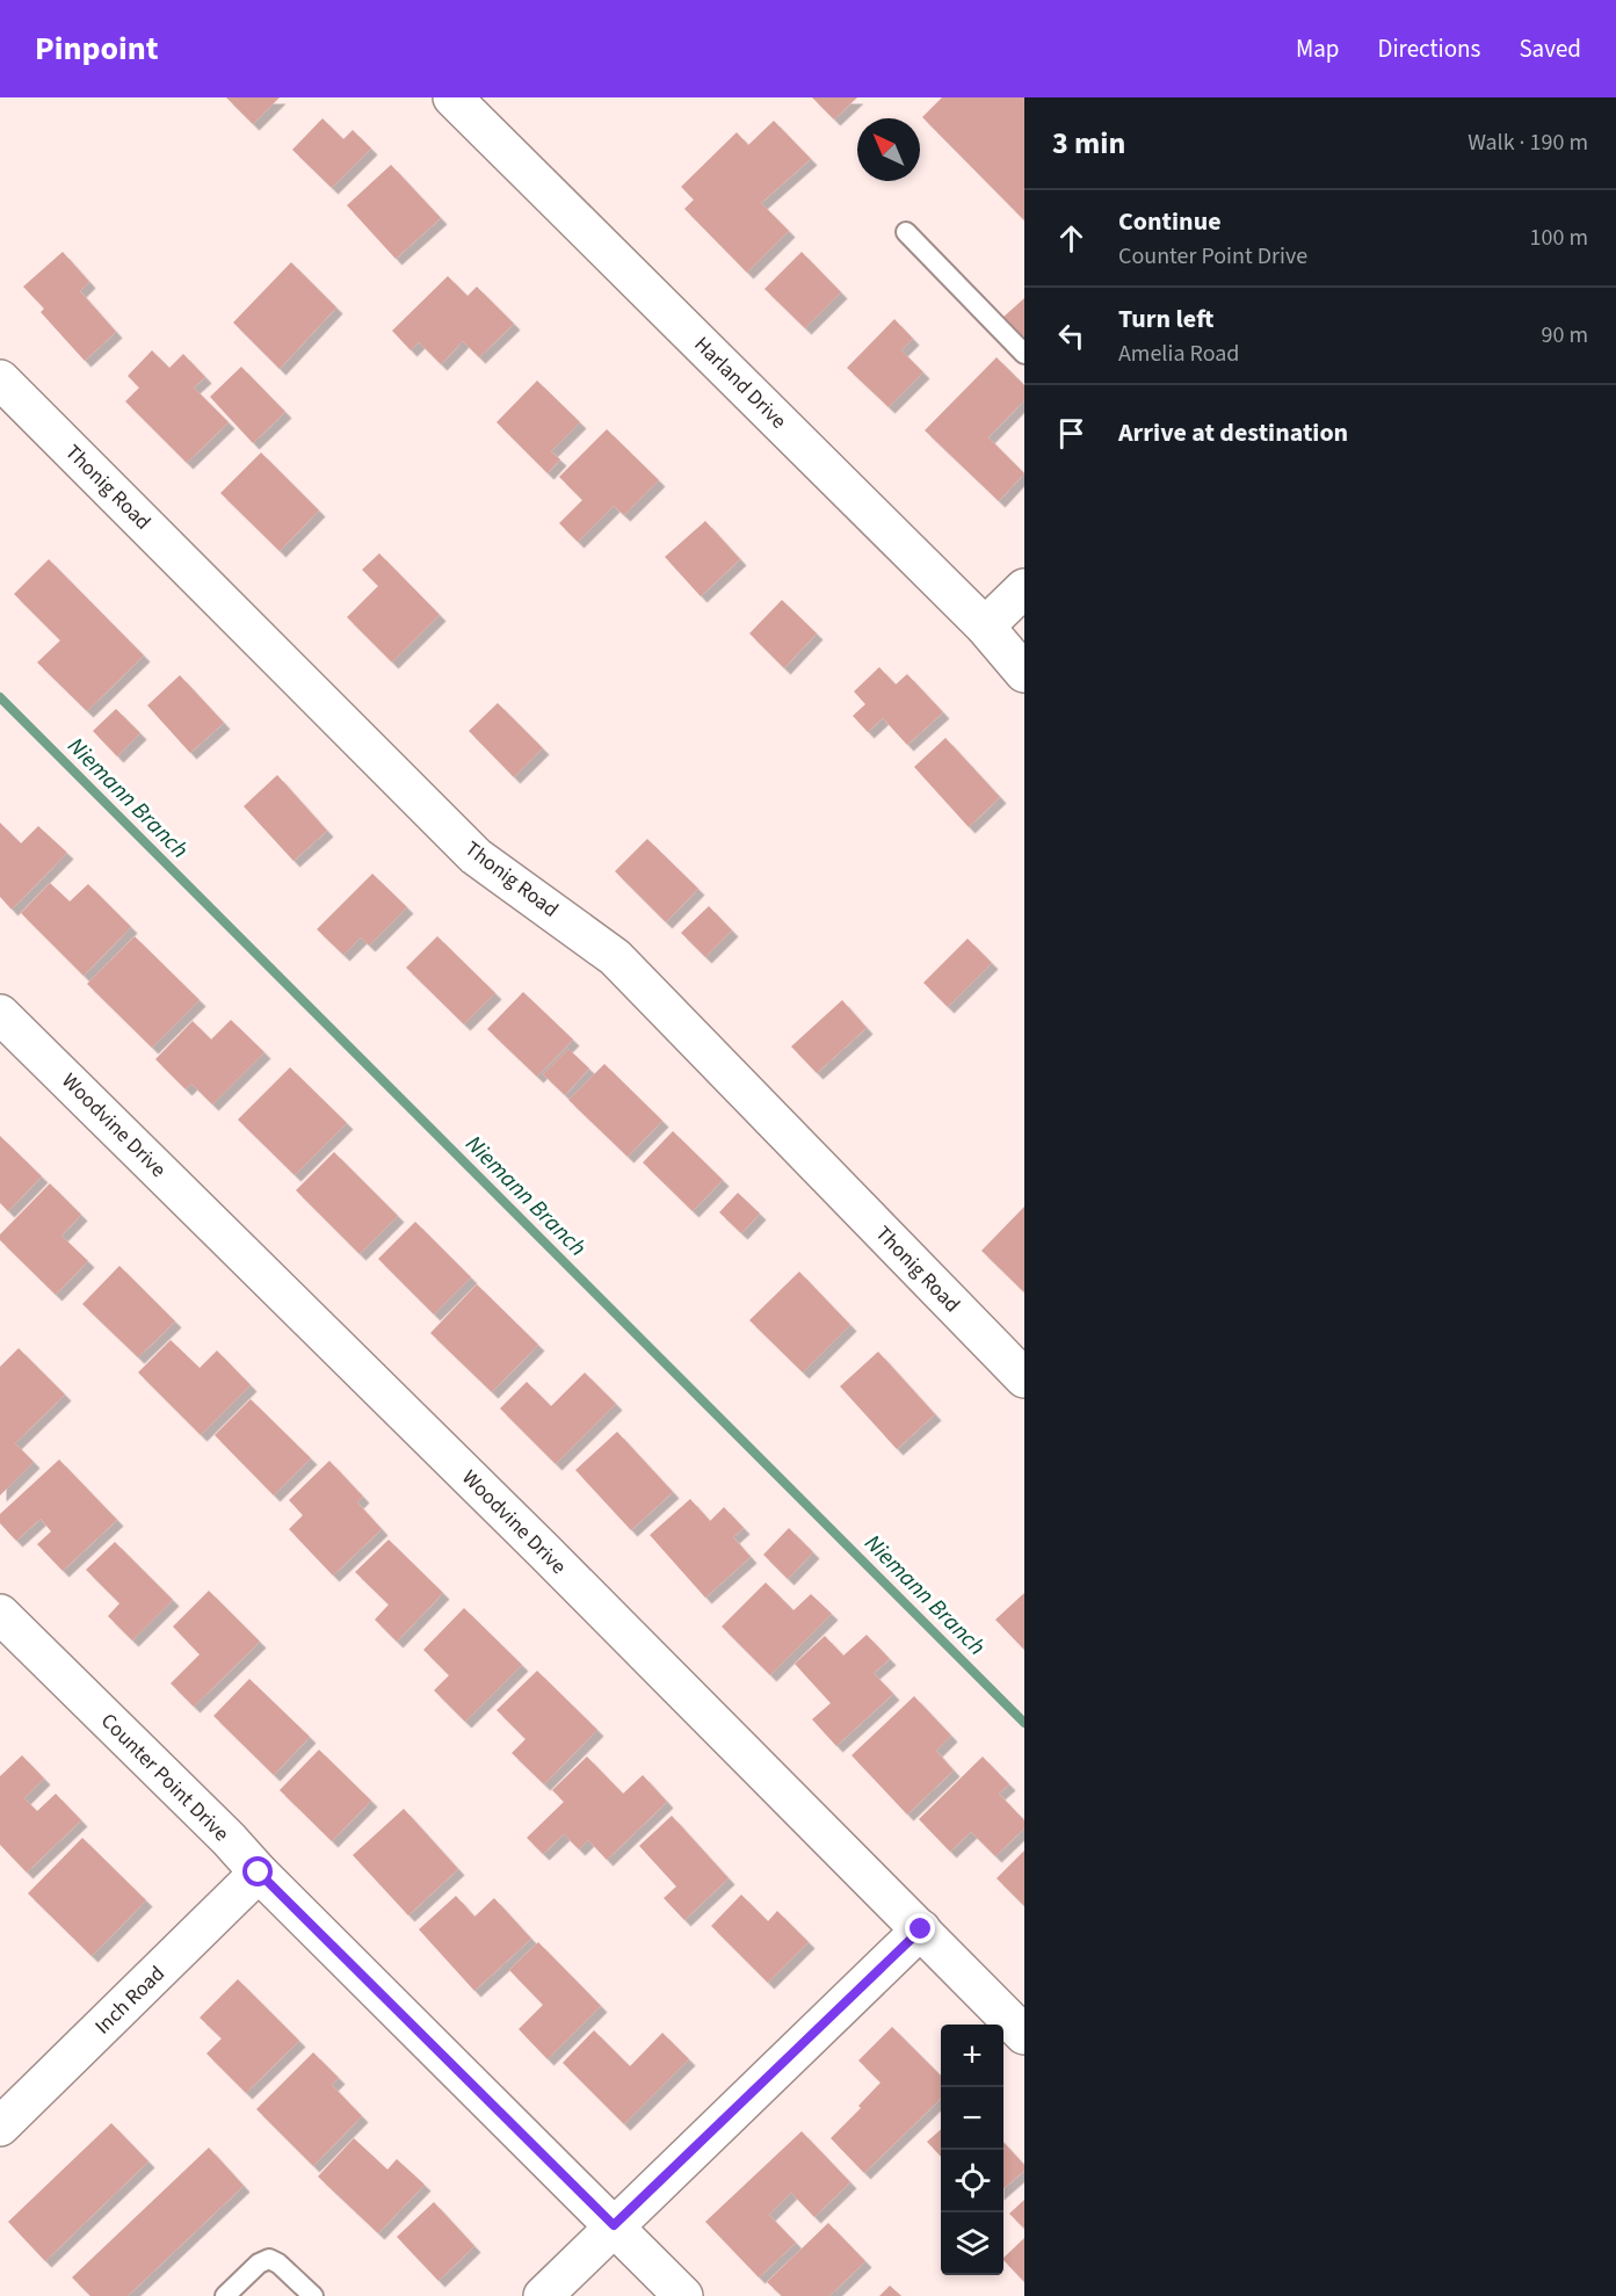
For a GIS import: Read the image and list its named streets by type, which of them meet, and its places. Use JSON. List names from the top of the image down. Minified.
{"streets":{"street":["Harland Drive","Thonig Road","Woodvine Drive","Counter Point Drive","Inch Road"]},"crossings":[["Counter Point Drive","Inch Road"]],"water":["Niemann Branch"],"north":"top left","page":{"header":"Pinpoint","nav":["Map","Directions","Saved"],"heading":["3 min","Walk · 190 m"],"list":[["Continue","Counter Point Drive","100 m"],["Turn left","Amelia Road","90 m"],"Arrive at destination"],"map_buttons":["+","−"]}}
